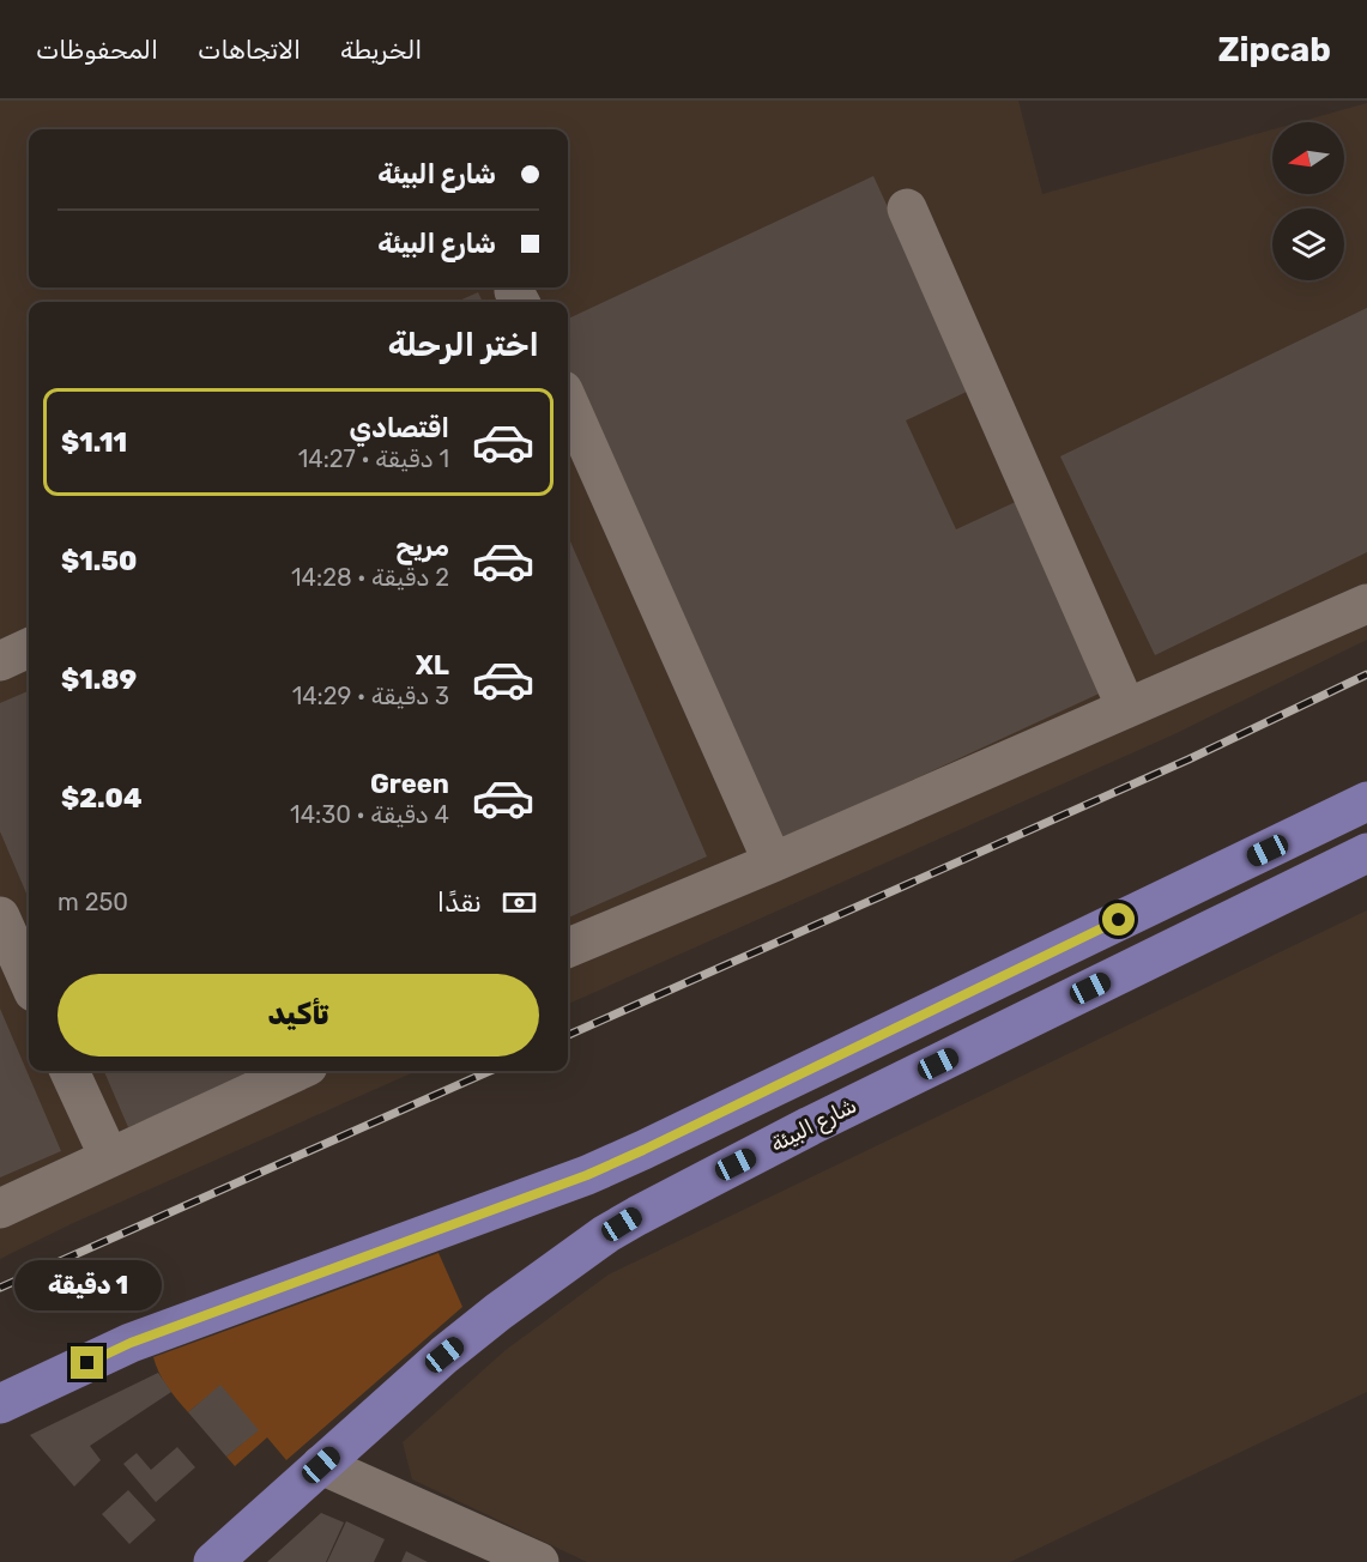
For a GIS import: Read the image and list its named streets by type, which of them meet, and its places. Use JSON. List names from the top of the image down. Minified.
{"streets":{"main road":["شارع البيئة"]},"north":"left","page":{"header":"Zipcab","nav":["الخريطة","الاتجاهات","المحفوظات"],"banner":["شارع البيئة","شارع البيئة"],"heading":"اختر الرحلة","list":[{"name":"اقتصادي","note":"1 دقيقة · 14:27","value":"$1.11"},{"name":"مريح","note":"2 دقيقة · 14:28","value":"$1.50"},{"name":"XL","note":"3 دقيقة · 14:29","value":"$1.89"},{"name":"Green","note":"4 دقيقة · 14:30","value":"$2.04"}],"pay":["نقدًا","250 m"],"buttons":"تأكيد","bubble":"1 دقيقة"}}
